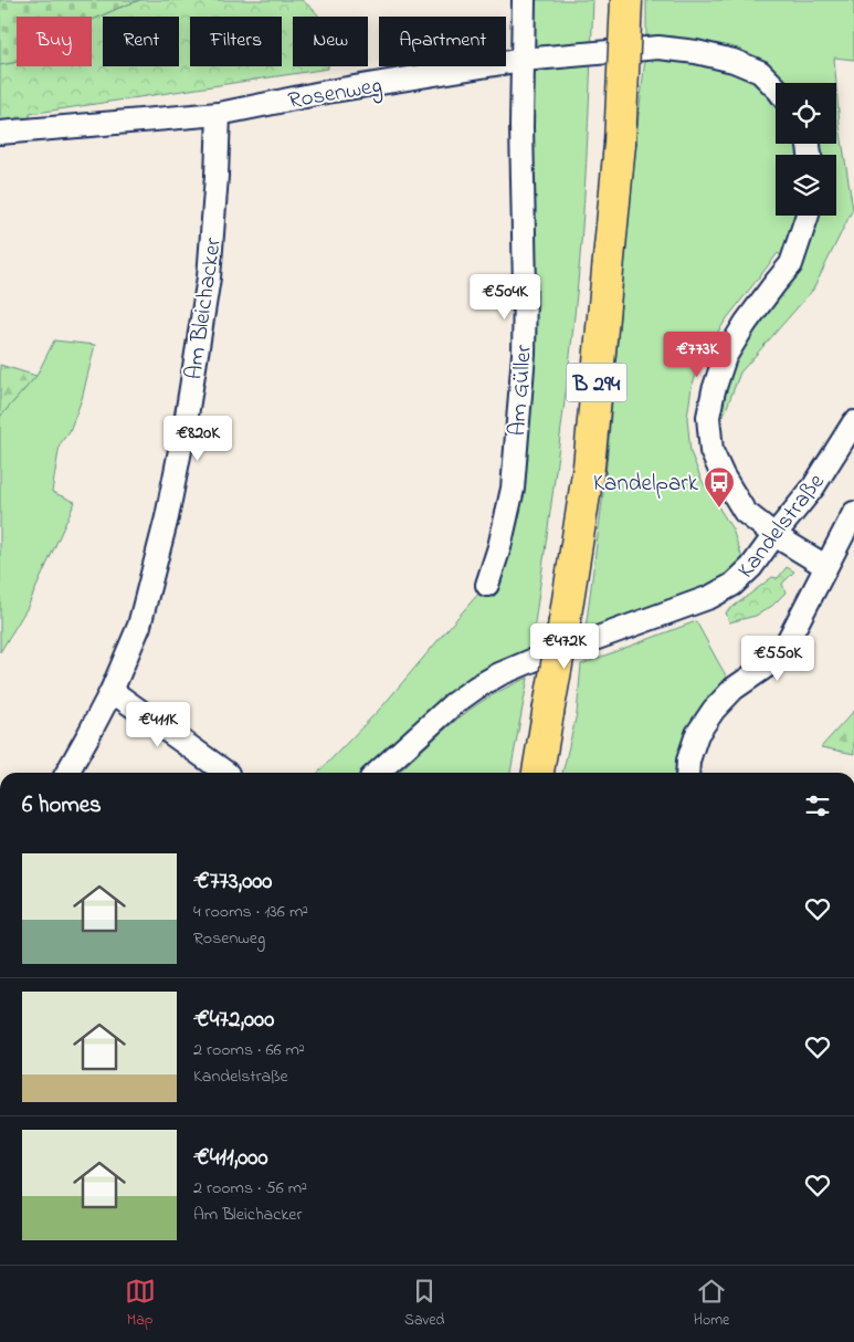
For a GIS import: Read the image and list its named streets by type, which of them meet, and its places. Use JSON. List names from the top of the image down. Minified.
{"streets":{"highway":["B 294"],"street":["Rosenweg","Am Bleichacker","Am Güller","Kandelstraße"]},"crossings":[["Rosenweg","Am Bleichacker"],["Rosenweg","Am Güller"]],"places":{"bus stop":["Kandelpark"]},"page":{"chip":["Buy","Rent","Filters","New","Apartment"],"price":["€504K","€773K","€820K","€472K","€550K","€411K"],"heading":"6 homes","list":[{"name":"€773,000","note":"4 rooms · 136 m² · Rosenweg"},{"name":"€472,000","note":"2 rooms · 66 m² · Kandelstraße"},{"name":"€411,000","note":"2 rooms · 56 m² · Am Bleichacker"}],"tabs":["Map","Saved","Home"]}}
